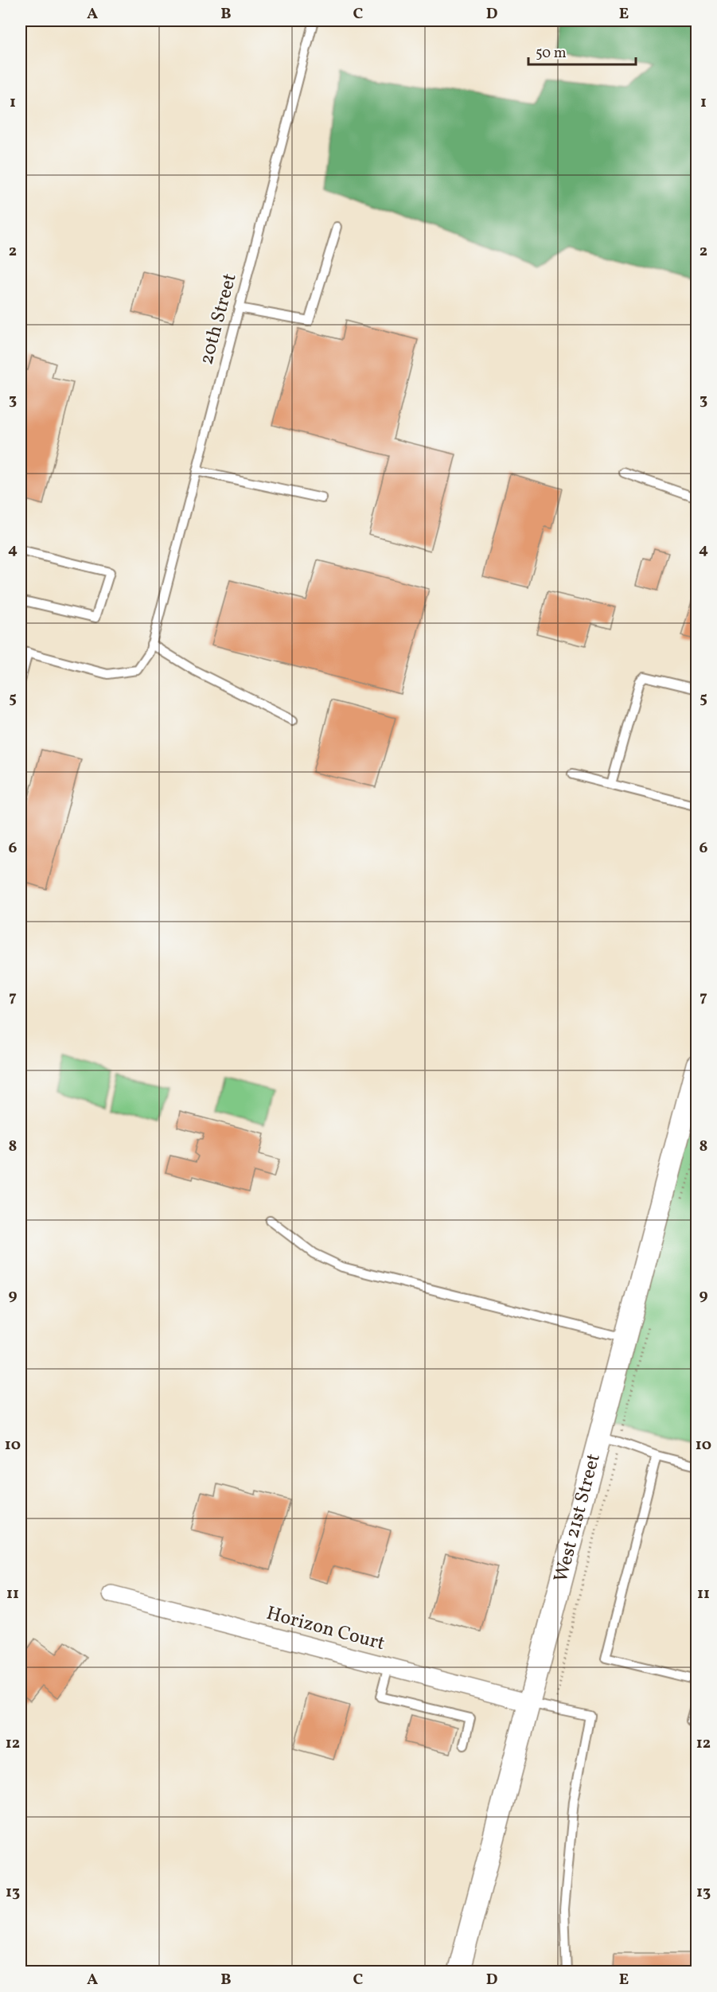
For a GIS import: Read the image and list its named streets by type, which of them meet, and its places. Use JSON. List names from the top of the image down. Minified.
{"streets":{"street":["West 21st Street","Horizon Court"],"lane":["20th Street"]},"crossings":[["West 21st Street","Horizon Court"]],"scale_bar":"50 m","grid":{"columns":["A","B","C","D","E"],"rows":["1","2","3","4","5","6","7","8","9","10","11","12","13"]}}
